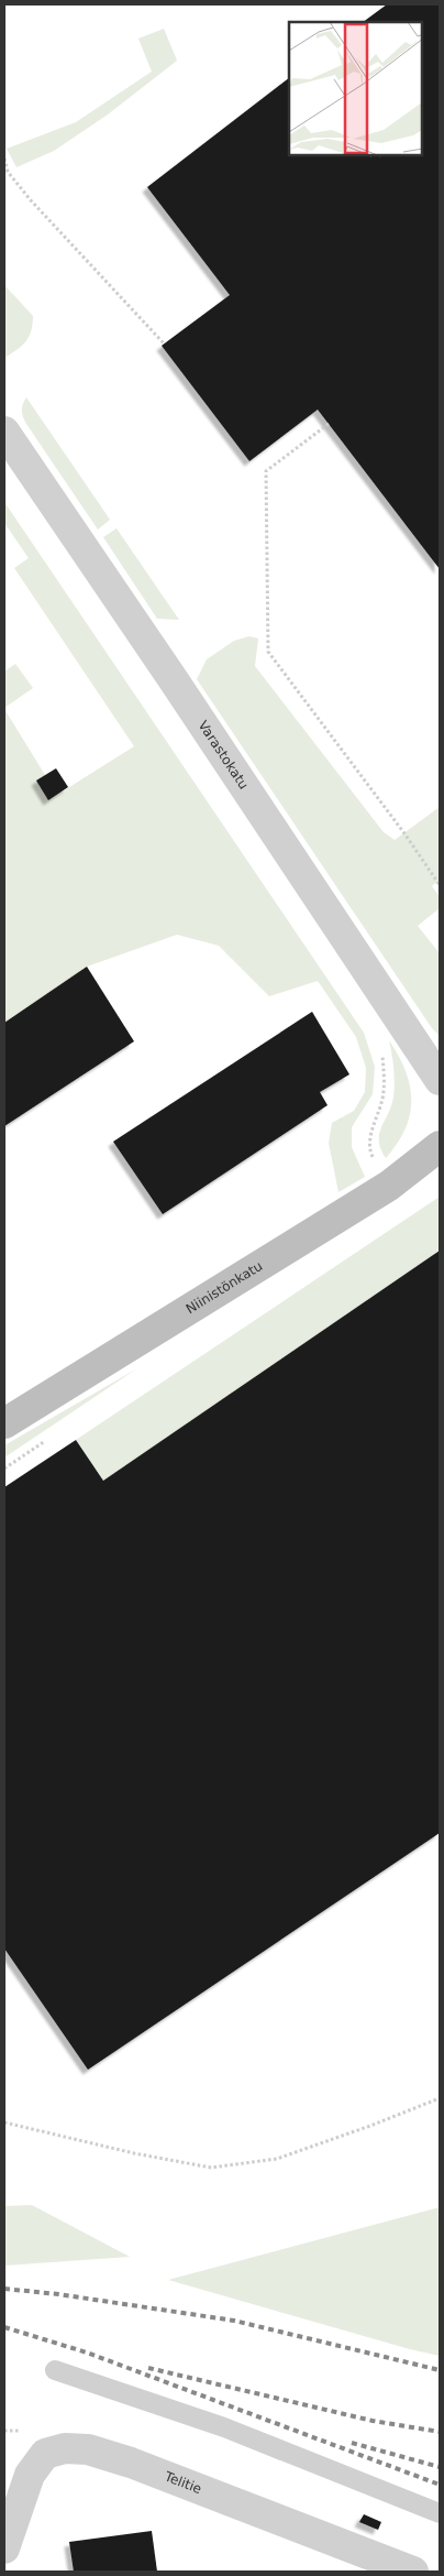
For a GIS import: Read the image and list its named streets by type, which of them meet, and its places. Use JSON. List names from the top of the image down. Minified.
{"streets":{"street":["Varastokatu","Niinistönkatu","Telitie"]}}
